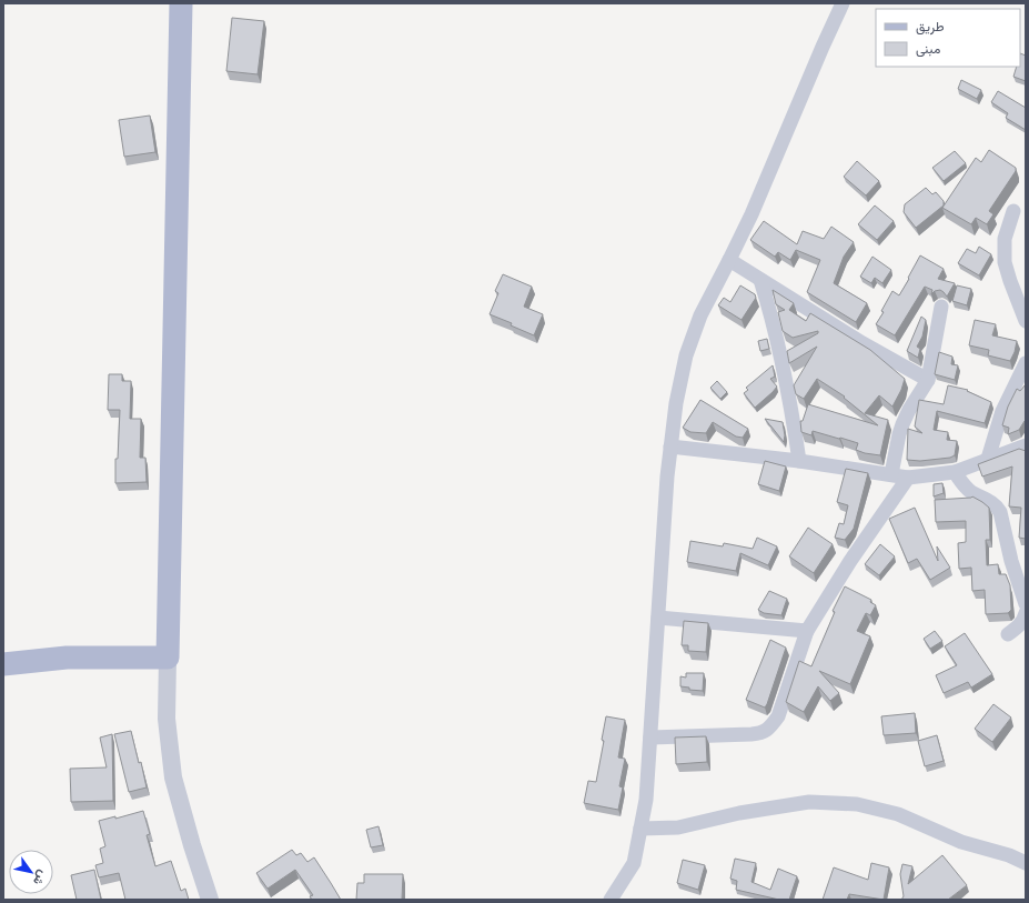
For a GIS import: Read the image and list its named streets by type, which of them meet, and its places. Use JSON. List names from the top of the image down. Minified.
{"legend":["طريق","مبنى"],"north":"bottom right"}
